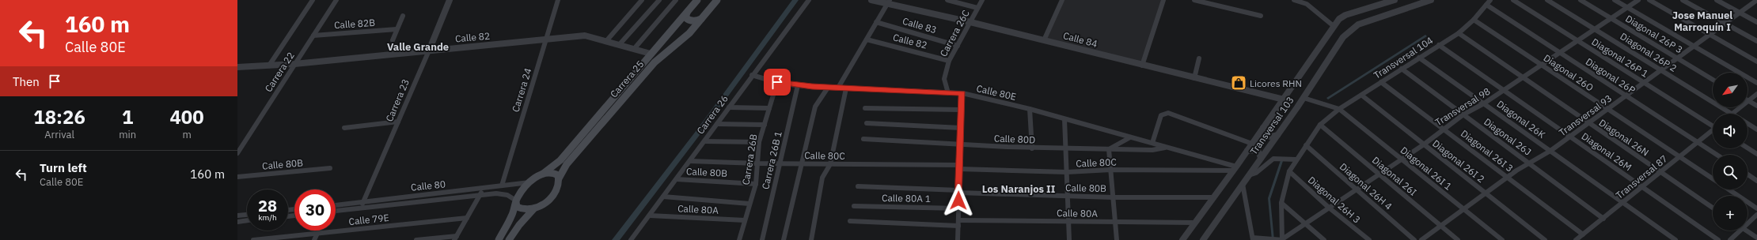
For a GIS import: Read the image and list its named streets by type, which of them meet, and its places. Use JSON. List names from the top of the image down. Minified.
{"streets":{"main road":["Carrera 25"],"street":["Calle 82B","Calle 83","Carrera 26C","Diagonal 26P 3","Calle 82","Calle 84","Diagonal 26P 2","Transversal 104","Diagonal 26P 1","Carrera 22","Diagonal 26O","Diagonal 26P","Carrera 24","Calle 80E","Carrera 23","Transversal 98","Carrera 26","Transversal 93","Diagonal 26K","Transversal 103","Diagonal 26J","Diagonal 26N","Calle 80D","Diagonal 26I 3","Diagonal 26M","Calle 80C","Carrera 26B","Carrera 26B 1","Diagonal 26I 2","Calle 80B","Diagonal 26I 1","Diagonal 26I","Transversal 87","Calle 80","Diagonal 26H 4","Calle 80A 1","Diagonal 26H 3","Calle 80A","Calle 79E"]},"crossings":[["Calle 82B","Carrera 22"],["Calle 83","Carrera 26C"],["Carrera 26C","Calle 82"],["Carrera 26C","Calle 84"],["Carrera 26C","Calle 80E"],["Diagonal 26P 3","Transversal 98"],["Diagonal 26P 3","Transversal 93"],["Calle 82","Carrera 22"],["Calle 82","Carrera 25"],["Calle 82","Carrera 24"],["Calle 82","Carrera 23"],["Calle 84","Transversal 103"],["Diagonal 26P 2","Transversal 98"],["Diagonal 26P 2","Transversal 93"],["Transversal 104","Diagonal 26O"],["Transversal 104","Diagonal 26P"],["Transversal 104","Diagonal 26K"],["Transversal 104","Diagonal 26J"],["Transversal 104","Diagonal 26N"],["Transversal 104","Diagonal 26I 3"],["Transversal 104","Diagonal 26M"],["Transversal 104","Diagonal 26I 2"],["Transversal 104","Diagonal 26I 1"],["Transversal 104","Diagonal 26I"],["Diagonal 26P 1","Transversal 98"],["Diagonal 26P 1","Transversal 93"],["Diagonal 26O","Transversal 98"],["Diagonal 26O","Transversal 93"],["Diagonal 26O","Transversal 87"],["Diagonal 26P","Transversal 98"],["Diagonal 26P","Transversal 93"],["Diagonal 26P","Transversal 87"],["Carrera 25","Calle 80"],["Carrera 24","Calle 80"],["Calle 80E","Carrera 26"],["Calle 80E","Transversal 103"],["Calle 80E","Calle 80D"],["Calle 80E","Calle 80C"],["Calle 80E","Carrera 26B"],["Calle 80E","Carrera 26B 1"],["Carrera 23","Calle 80"],["Transversal 98","Diagonal 26K"],["Transversal 98","Diagonal 26J"],["Transversal 98","Diagonal 26N"],["Transversal 98","Diagonal 26I 3"],["Transversal 98","Diagonal 26M"],["Transversal 98","Diagonal 26I 2"],["Transversal 98","Diagonal 26I 1"],["Transversal 98","Diagonal 26I"],["Transversal 98","Diagonal 26H 4"],["Transversal 98","Diagonal 26H 3"],["Carrera 26","Calle 80C"],["Carrera 26","Calle 80B"],["Carrera 26","Calle 80A"],["Transversal 93","Diagonal 26K"],["Transversal 93","Diagonal 26J"],["Transversal 93","Diagonal 26N"],["Transversal 93","Diagonal 26I 3"],["Transversal 93","Diagonal 26M"],["Transversal 93","Diagonal 26I 2"],["Transversal 93","Diagonal 26I 1"],["Transversal 93","Diagonal 26I"],["Diagonal 26K","Transversal 87"],["Transversal 103","Calle 80C"],["Transversal 103","Calle 80B"],["Transversal 103","Calle 80A"],["Diagonal 26J","Transversal 87"],["Diagonal 26N","Transversal 87"],["Diagonal 26I 3","Transversal 87"],["Diagonal 26M","Transversal 87"],["Calle 80C","Carrera 26B"],["Calle 80C","Carrera 26B 1"],["Carrera 26B","Calle 80B"],["Carrera 26B","Calle 80A"]],"districts":["Jose Manuel Marroquín I","Valle Grande","Los Naranjos II"],"places":{"shop":["Licores RHN"]},"north":"bottom left","page":{"turn":["160 m","Calle 80E"],"then":"Then","map_buttons":"+","eta":["18:26","Arrival","1","min","400","m"],"list":[{"name":"Turn left","note":"Calle 80E","value":"160 m"}],"speed":"28 km/h","limit":"30"}}
